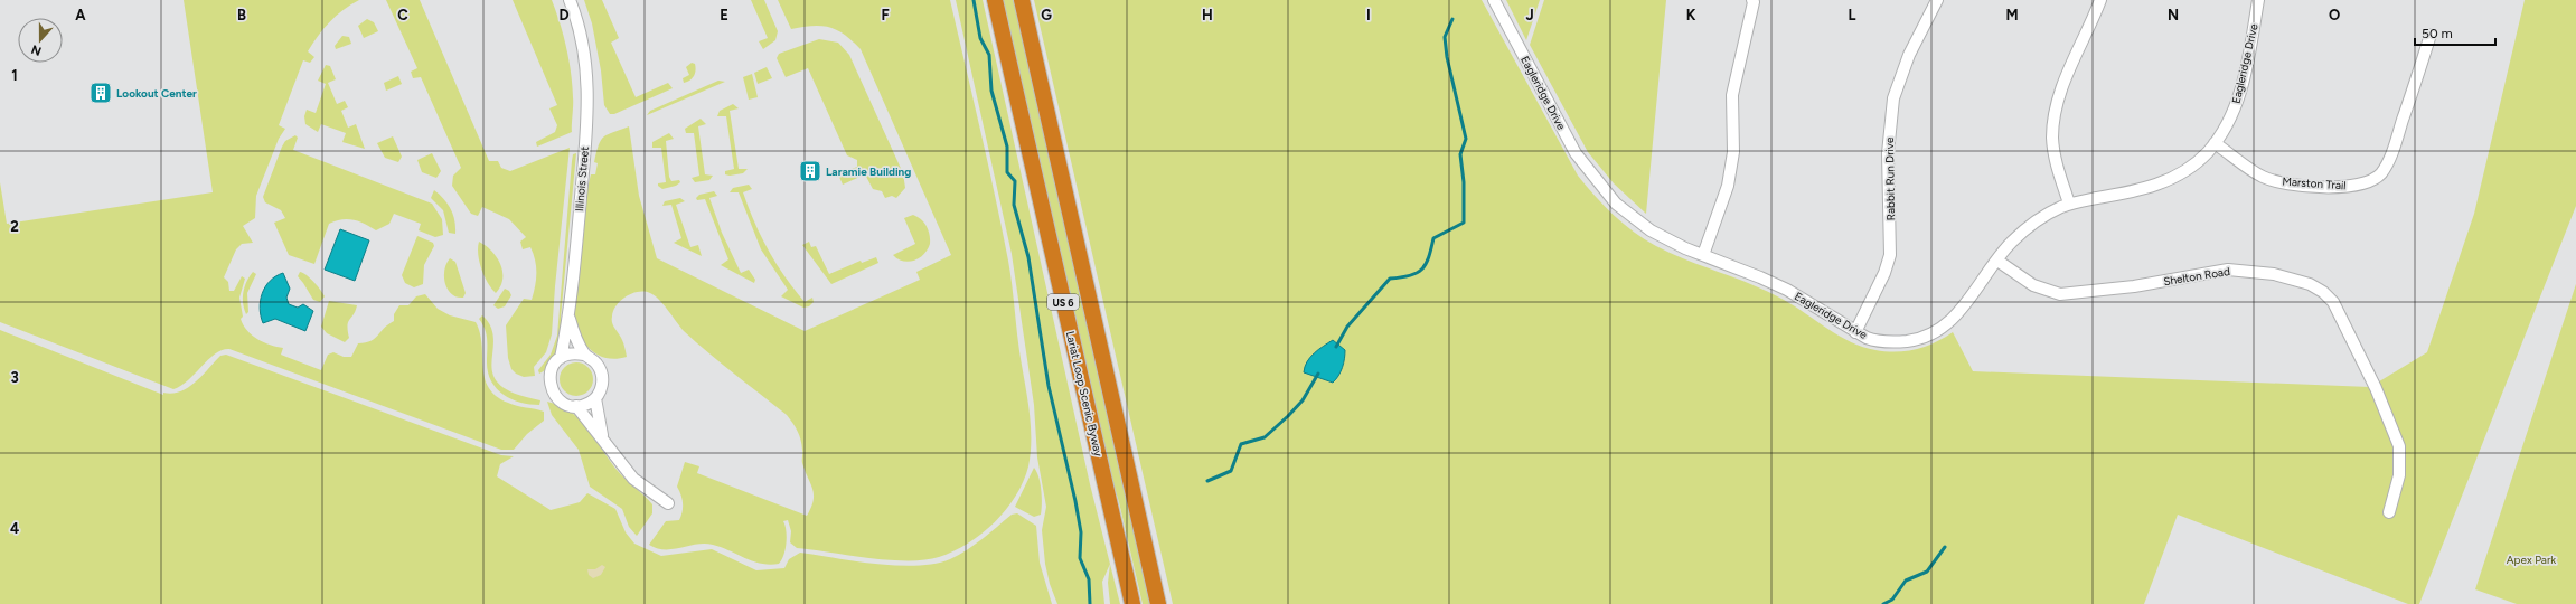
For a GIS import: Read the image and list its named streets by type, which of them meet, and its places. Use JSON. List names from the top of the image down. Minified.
{"streets":{"highway":["US 6","Lariat Loop Scenic Byway"],"street":["Eagleridge Drive","Illinois Street","Rabbit Run Drive","Marston Trail","Shelton Road"]},"crossings":[["Eagleridge Drive","Rabbit Run Drive"],["Eagleridge Drive","Marston Trail"],["Eagleridge Drive","Shelton Road"]],"parks":["Apex Park"],"places":{"building":["Lookout Center","Laramie Building"]},"scale_bar":"50 m","north":"bottom","grid":{"columns":["A","B","C","D","E","F","G","H","I","J","K","L","M","N","O"],"rows":["1","2","3","4"]}}
